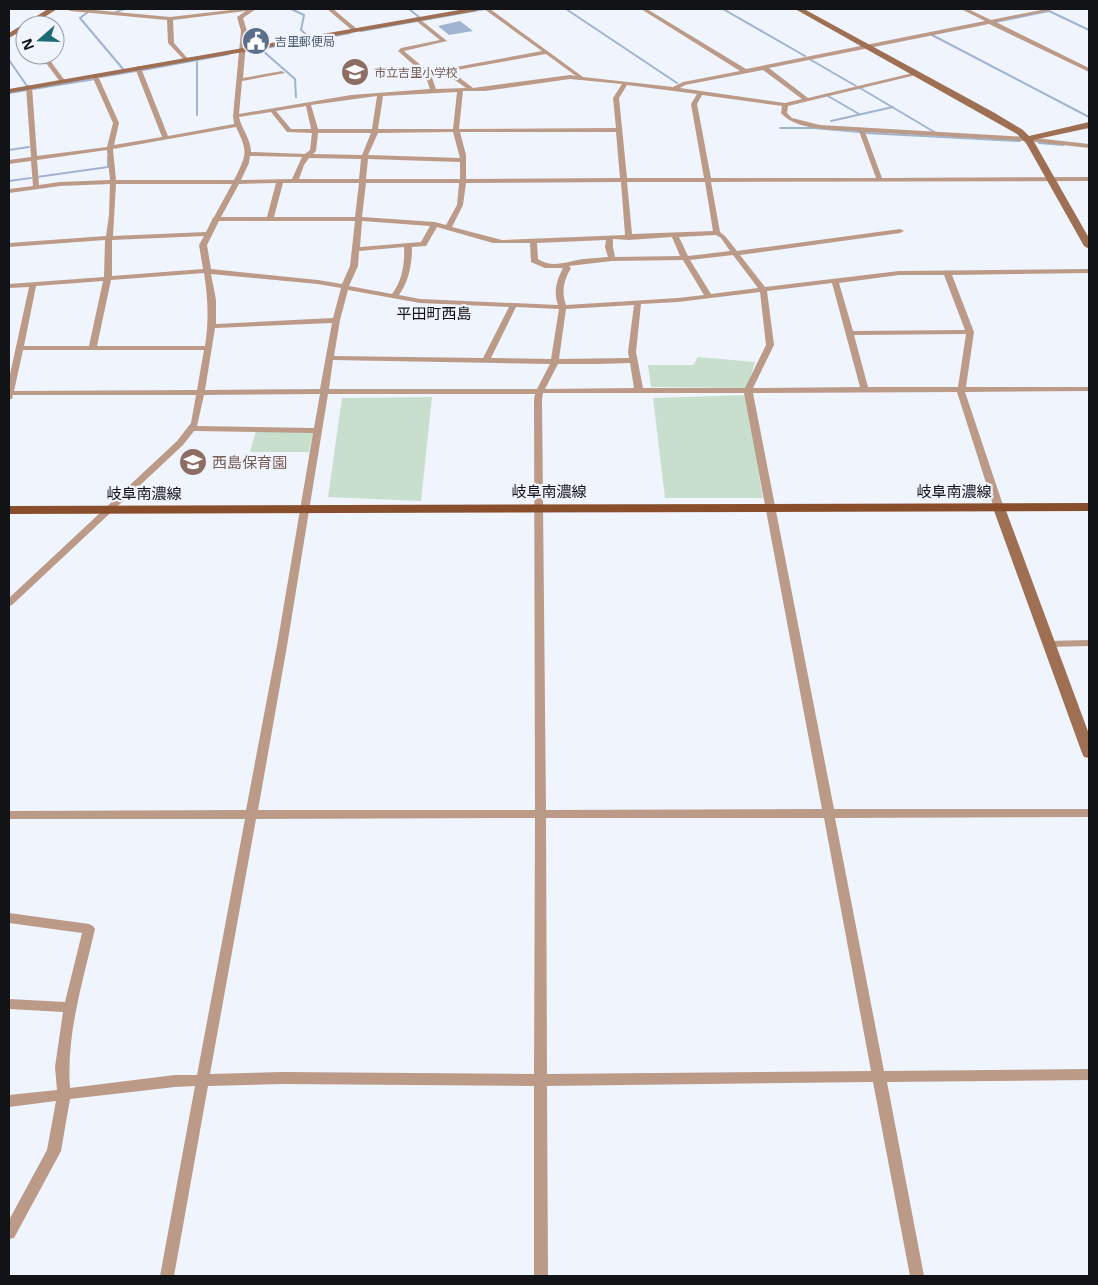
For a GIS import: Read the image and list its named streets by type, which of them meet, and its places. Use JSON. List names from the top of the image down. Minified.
{"streets":{"main road":["岐阜南濃線"]},"districts":["平田町西島"],"places":{"public building":["吉里郵便局"],"school or university":["市立吉里小学校","西島保育園"]},"north":"left"}
